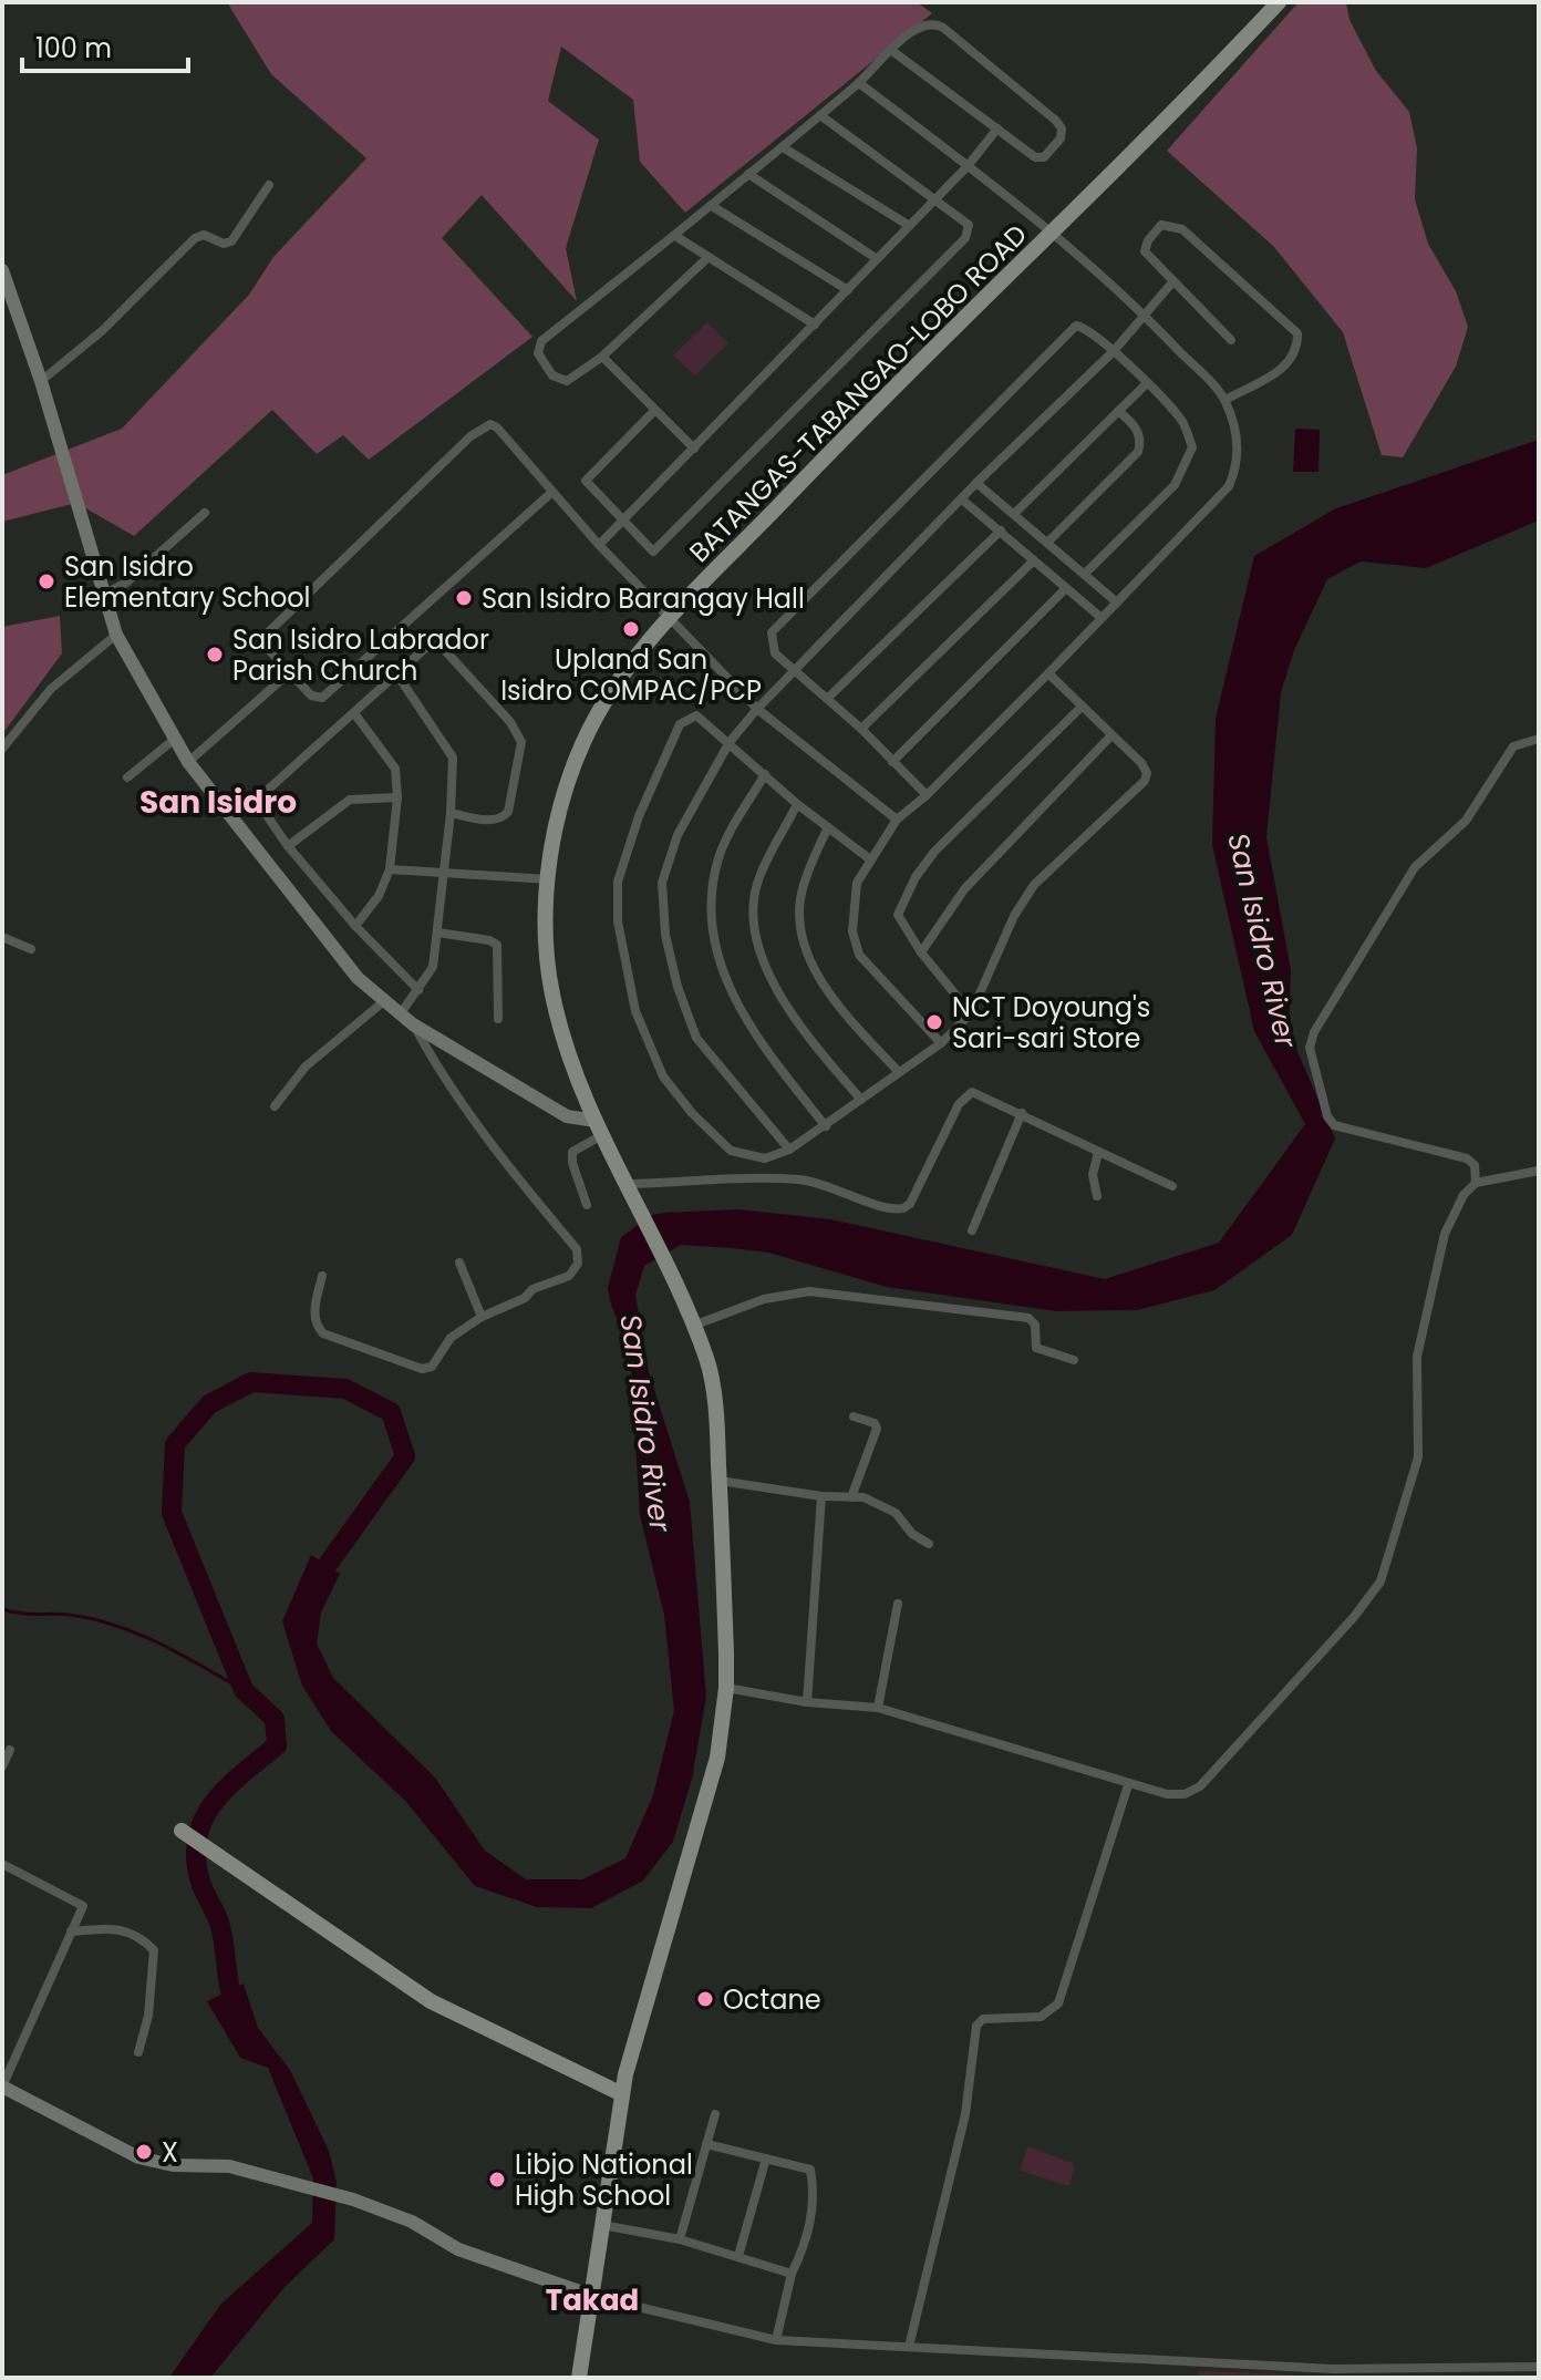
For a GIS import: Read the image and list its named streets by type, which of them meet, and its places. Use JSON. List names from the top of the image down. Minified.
{"streets":{"main road":["BATANGAS-TABANGAO-LOBO ROAD"]},"districts":["San Isidro","Takad"],"water":["San Isidro River"],"places":["San Isidro Elementary School","San Isidro Barangay Hall","Upland San Isidro COMPAC/PCP","San Isidro Labrador Parish Church","NCT Doyoung's Sari-sari Store","Octane","X","Libjo National High School"],"scale_bar":"100 m"}
